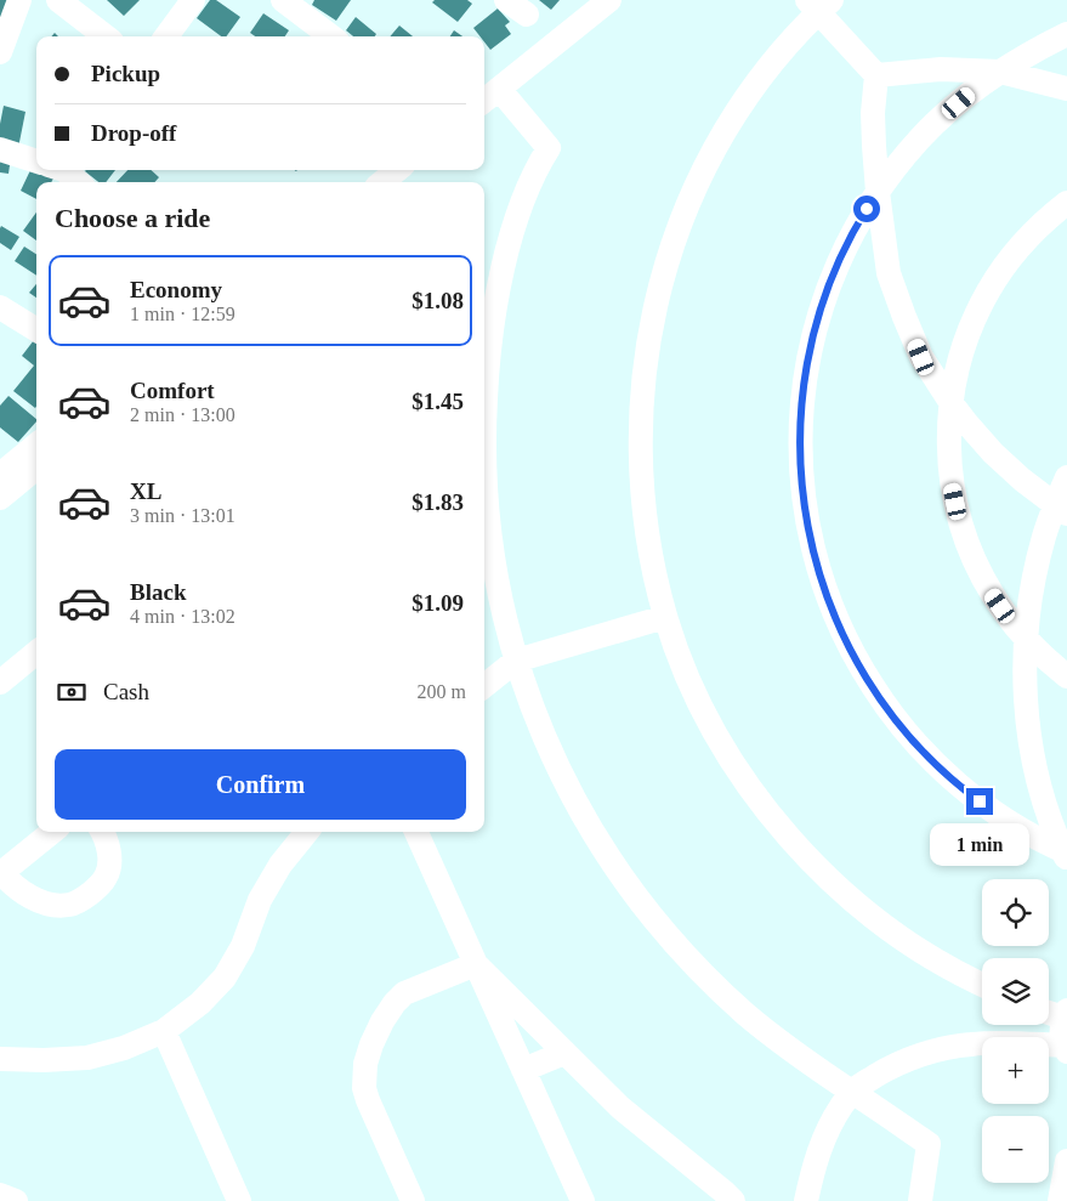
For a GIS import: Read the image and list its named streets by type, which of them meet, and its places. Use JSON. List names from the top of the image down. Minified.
{"page":{"banner":["Pickup","Drop-off"],"heading":"Choose a ride","list":[{"name":"Economy","note":"1 min · 12:59","value":"$1.08"},{"name":"Comfort","note":"2 min · 13:00","value":"$1.45"},{"name":"XL","note":"3 min · 13:01","value":"$1.83"},{"name":"Black","note":"4 min · 13:02","value":"$1.09"}],"pay":["Cash","200 m"],"buttons":"Confirm","bubble":"1 min","map_buttons":["+","−"]}}
